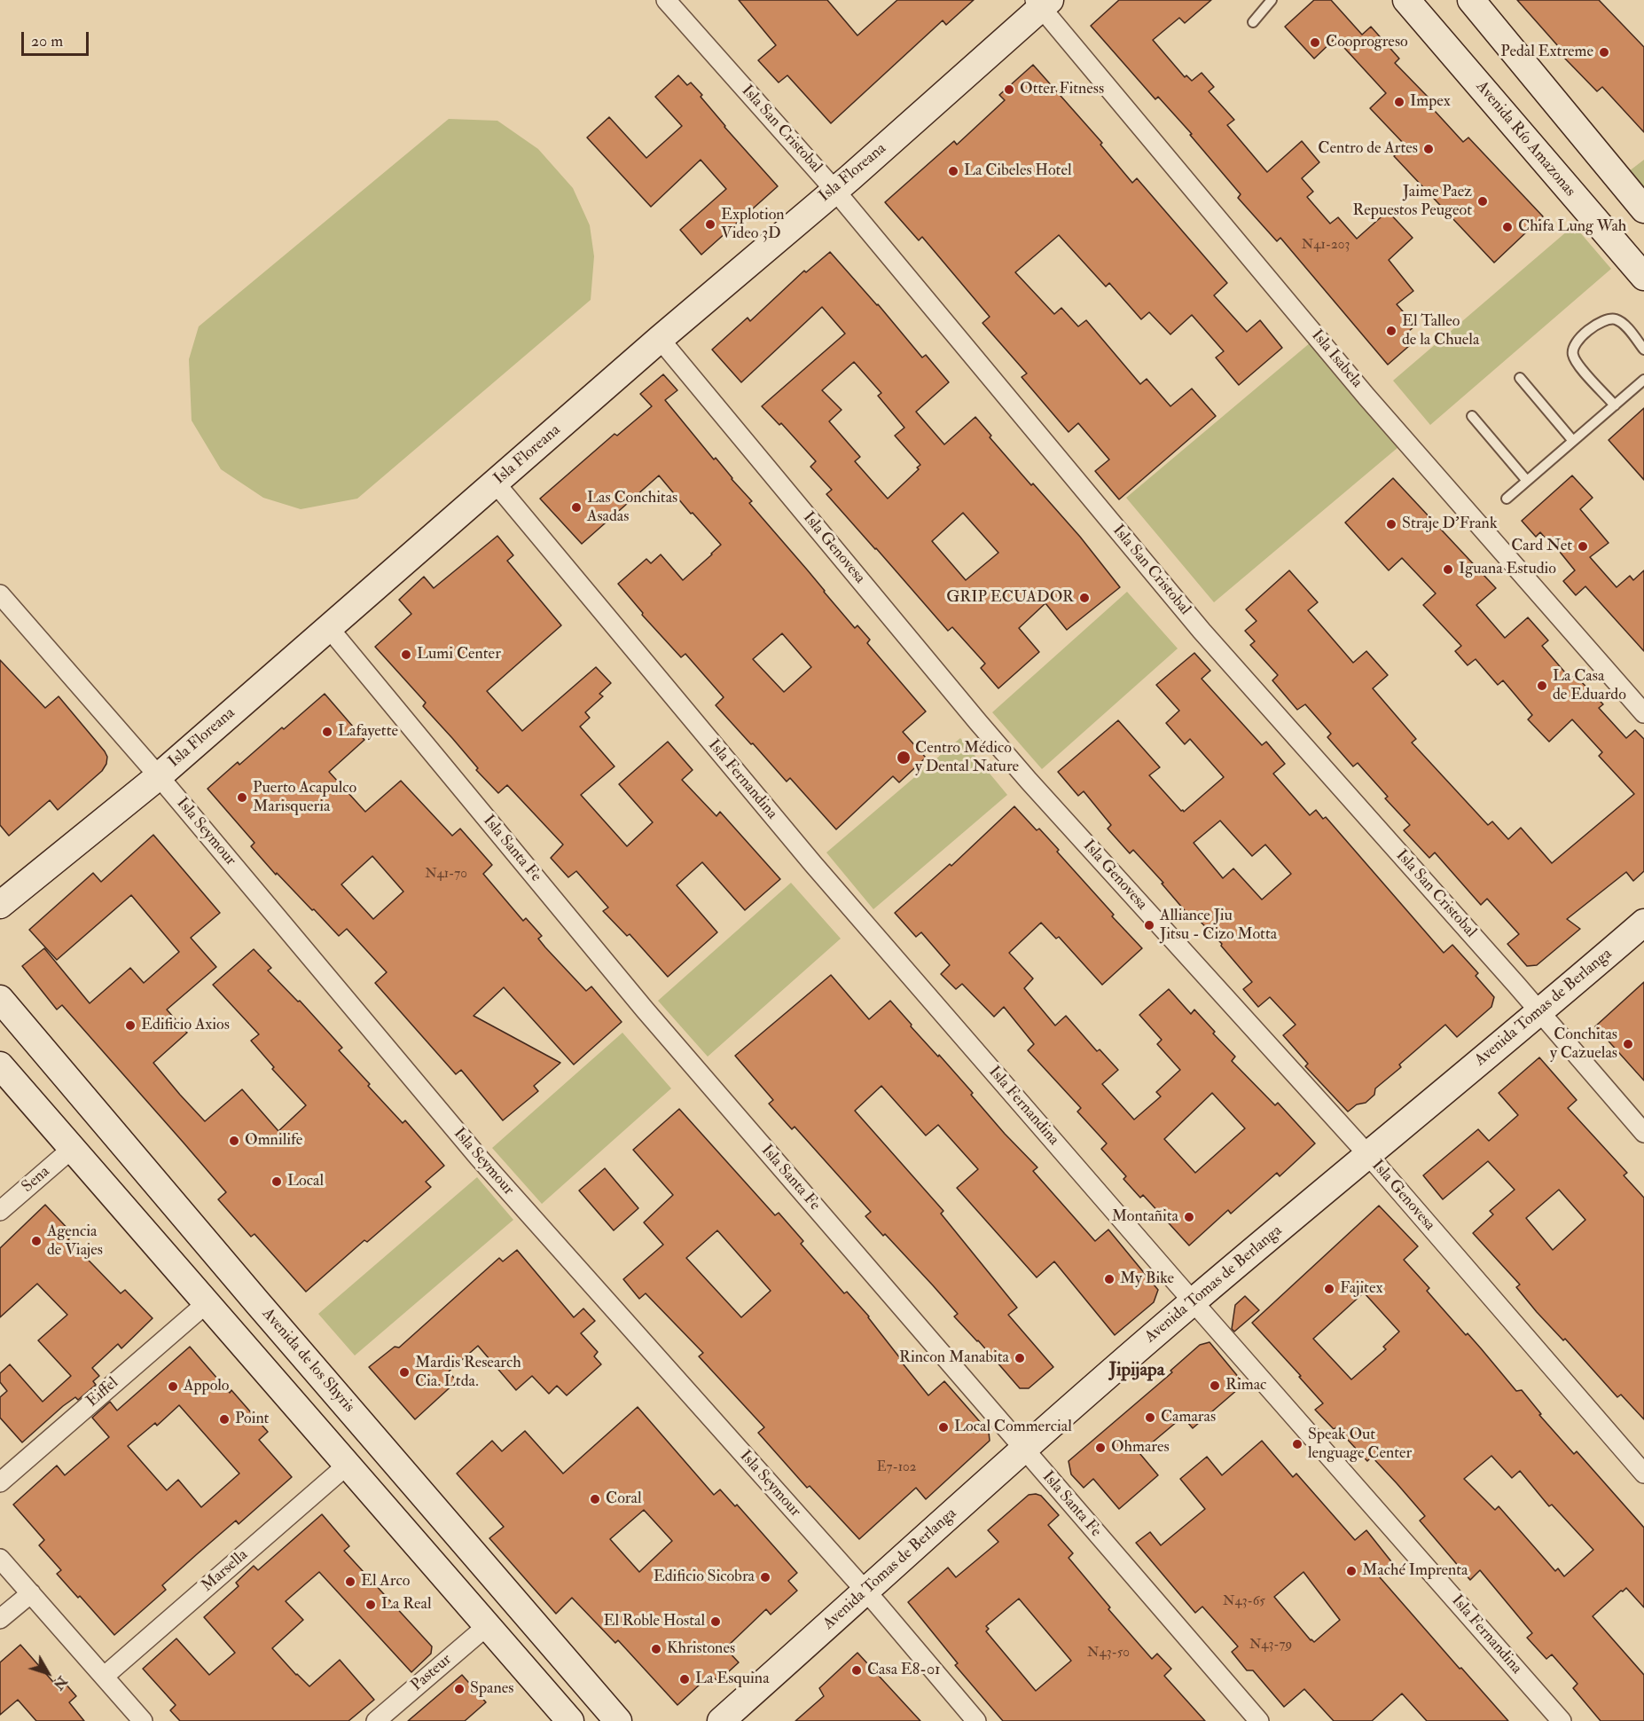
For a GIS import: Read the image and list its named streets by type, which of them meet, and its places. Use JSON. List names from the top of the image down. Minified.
{"streets":{"street":["Isla San Cristobal","Avenida Río Amazonas","Isla Floreana","Isla Isabela","Isla Genovesa","Isla Fernandina","Isla Seymour","Isla Santa Fe","Avenida Tomas de Berlanga","Sena","Avenida de los Shyris","Eiffel","Marsella","Pasteur"]},"crossings":[["Isla San Cristobal","Isla Floreana"],["Isla San Cristobal","Avenida Tomas de Berlanga"],["Isla Floreana","Isla Isabela"],["Isla Floreana","Isla Genovesa"],["Isla Floreana","Isla Fernandina"],["Isla Floreana","Isla Seymour"],["Isla Floreana","Isla Santa Fe"],["Isla Genovesa","Avenida Tomas de Berlanga"],["Isla Fernandina","Avenida Tomas de Berlanga"],["Isla Seymour","Avenida Tomas de Berlanga"],["Isla Santa Fe","Avenida Tomas de Berlanga"]],"districts":["Jipijapa"],"places":["Cooprogreso","Pedal Extreme","Otter Fitness","Impex","Centro de Artes","La Cibeles Hotel","Jaime Paez Repuestos Peugeot","Explotion Video 3D","Chifa Lung Wah","El Talleo de la Chuela","Las Conchitas Asadas","Straje D'Frank","Card Net","Iguana Estudio","GRIP ECUADOR","Lumi Center","La Casa de Eduardo","Lafayette","Centro Médico y Dental Nature","Puerto Acapulco Marisqueria","Alliance Jiu Jitsu - Cizo Motta","Edificio Axios","Conchitas y Cazuelas","Omnilife","Local","Montañita","Agencia de Viajes","My Bike","Fajitex","Rincon Manabita","Mardis Research Cia. Ltda.","Rimac","Appolo","Camaras","Point","Local Commercial","Speak Out lenguage Center","Ohmares","Coral","Maché Imprenta","Edificio Sicobra","El Arco","La Real","El Roble Hostal","Khristones","Casa E8-01","La Esquina","Spanes"],"house_numbers":["N41-203","N41-70","E7-102","N43-65","N43-79","N43-50"],"scale_bar":"20 m","north":"bottom right"}
